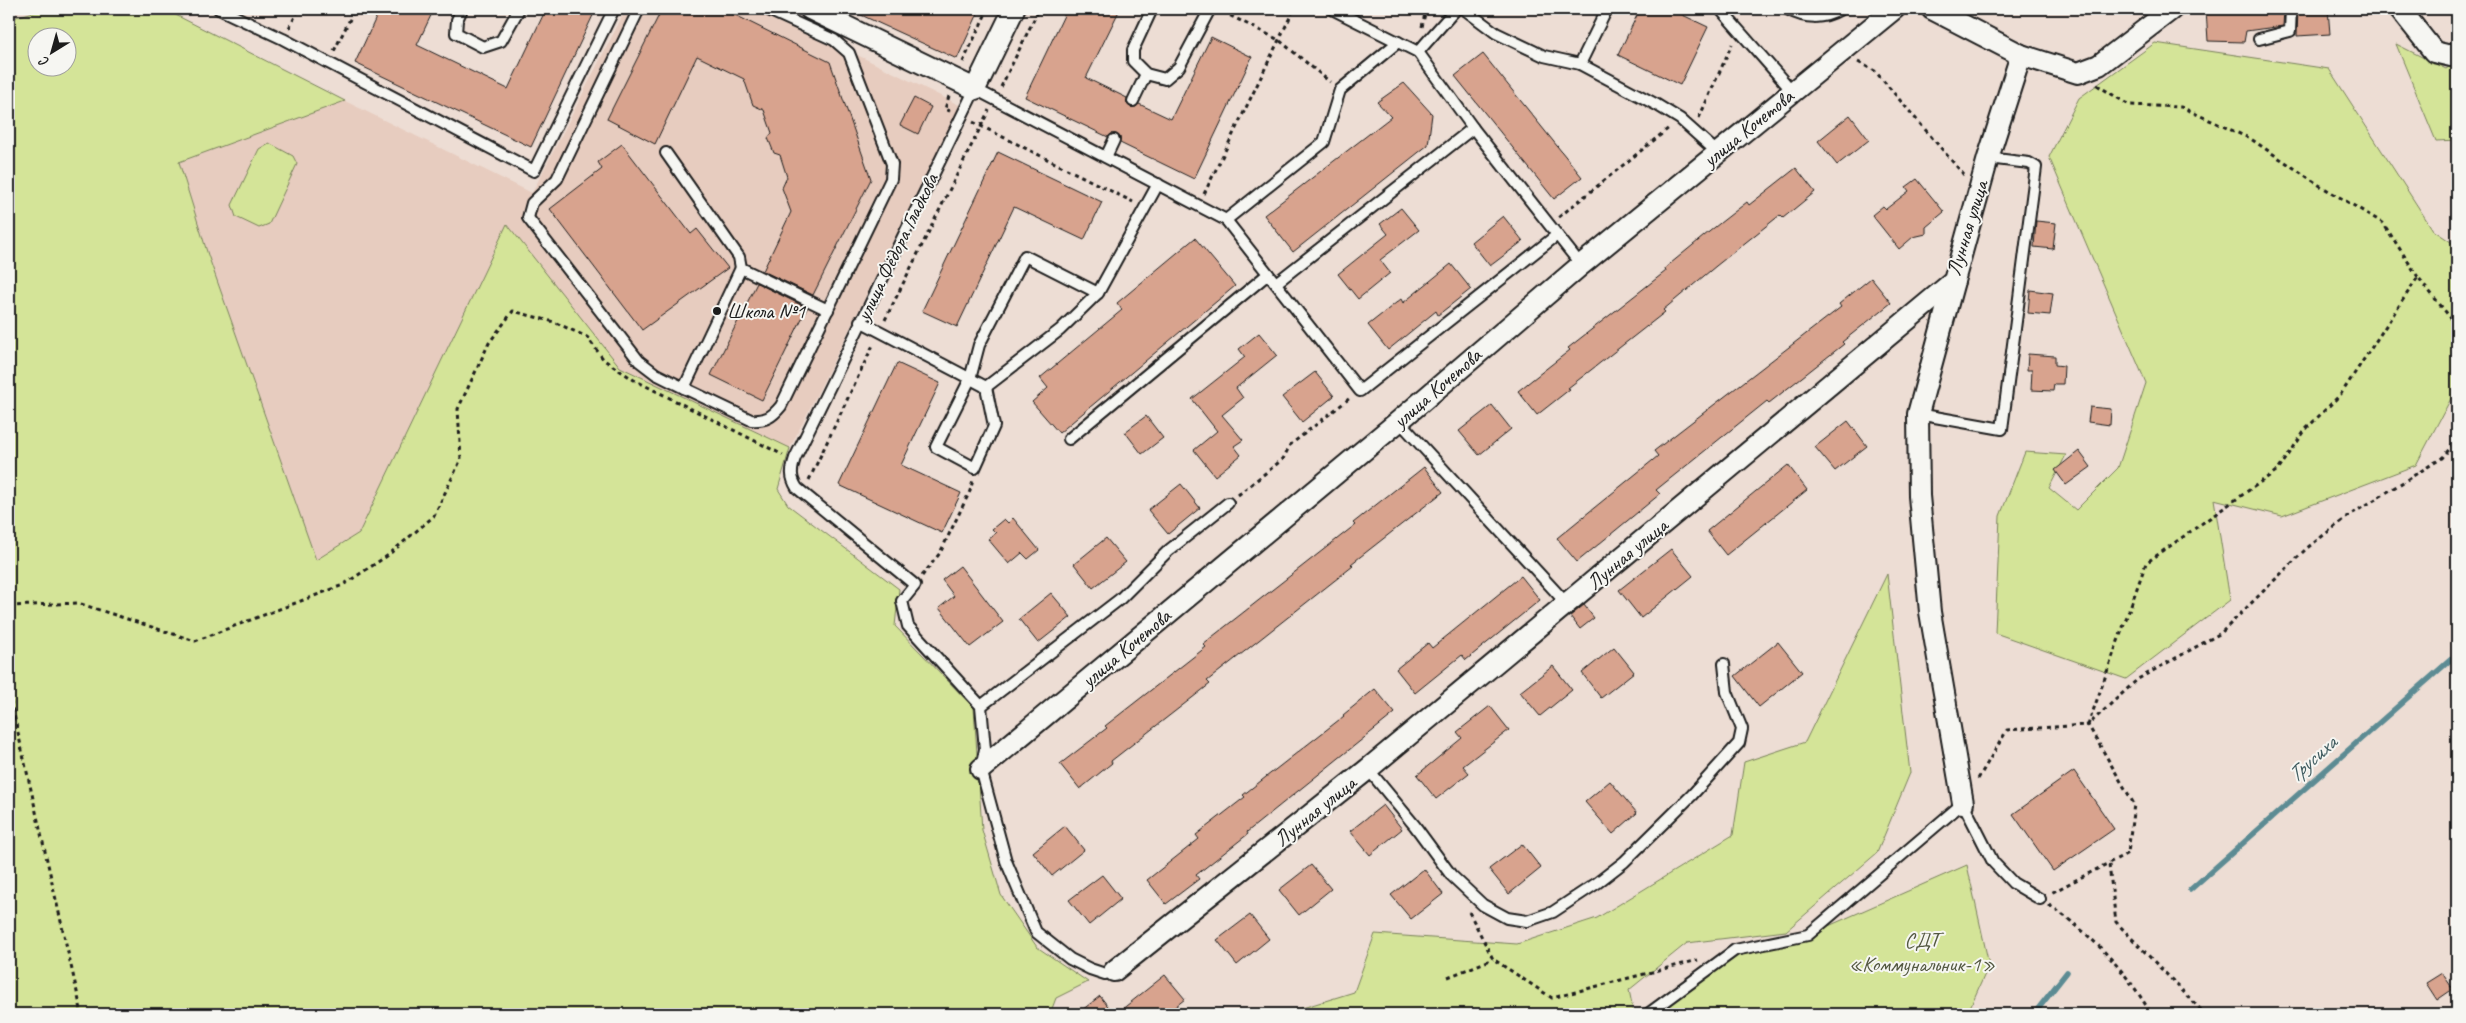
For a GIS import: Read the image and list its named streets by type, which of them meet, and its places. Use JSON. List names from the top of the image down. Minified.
{"streets":{"street":["улица Кочетова","Лунная улица","улица Фёдора Гладкова"]},"water":["Трусиха"],"parks":["СДТ «Коммунальник-1»"],"places":["Школа №1"],"north":"bottom left"}
